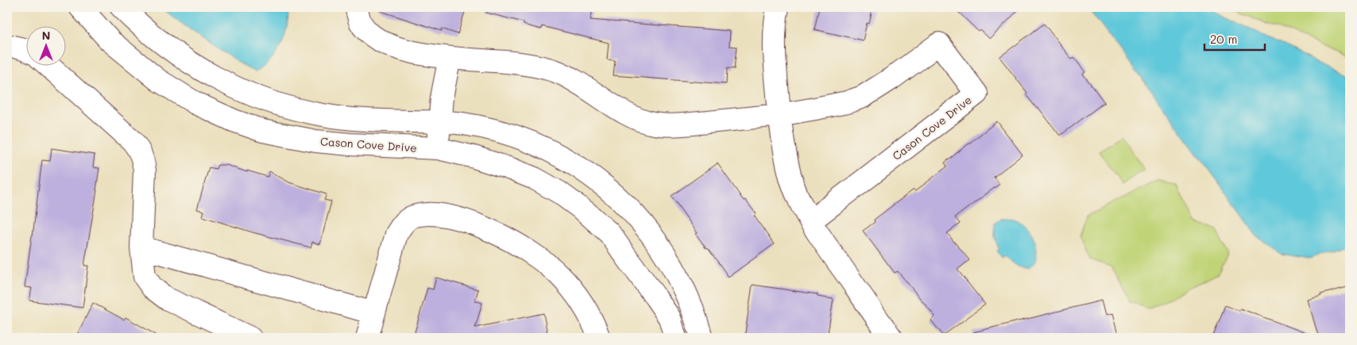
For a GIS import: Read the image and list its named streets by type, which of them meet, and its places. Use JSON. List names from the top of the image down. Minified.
{"streets":{"street":["Cason Cove Drive"]},"scale_bar":"20 m","north":"top"}
